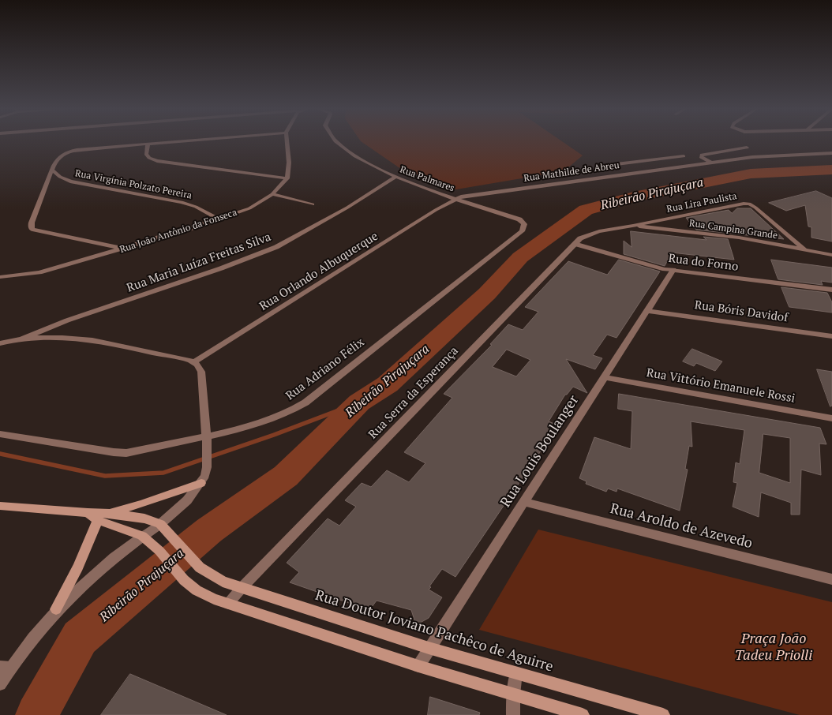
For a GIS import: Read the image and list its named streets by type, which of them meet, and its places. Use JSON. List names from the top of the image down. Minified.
{"streets":{"main road":["Rua Doutor Joviano Pachêco de Aguirre"],"street":["Rua Mathilde de Abreu","Rua Palmares","Rua Virgínia Polzato Pereira","Rua Lira Paulista","Rua Campina Grande","Rua João Antônio da Fonseca","Rua Maria Luíza Freitas Silva","Rua do Forno","Rua Orlando Albuquerque","Rua Bóris Davidof","Rua Adriano Félix","Rua Vittório Emanuele Rossi","Rua Serra da Esperança","Rua Louis Boulanger","Rua Aroldo de Azevedo"]},"crossings":[["Rua Mathilde de Abreu","Rua Palmares"],["Rua Mathilde de Abreu","Rua Orlando Albuquerque"],["Rua Palmares","Rua Maria Luíza Freitas Silva"],["Rua Palmares","Rua Orlando Albuquerque"],["Rua Palmares","Rua Adriano Félix"],["Rua Virgínia Polzato Pereira","Rua João Antônio da Fonseca"],["Rua Lira Paulista","Rua Campina Grande"],["Rua Lira Paulista","Rua Serra da Esperança"],["Rua Campina Grande","Rua Serra da Esperança"],["Rua do Forno","Rua Serra da Esperança"],["Rua do Forno","Rua Louis Boulanger"],["Rua Bóris Davidof","Rua Louis Boulanger"],["Rua Vittório Emanuele Rossi","Rua Louis Boulanger"],["Rua Serra da Esperança","Rua Doutor Joviano Pachêco de Aguirre"],["Rua Louis Boulanger","Rua Aroldo de Azevedo"],["Rua Louis Boulanger","Rua Doutor Joviano Pachêco de Aguirre"]],"water":["Ribeirão Pirajuçara"],"parks":["Praça João Tadeu Priolli"]}
